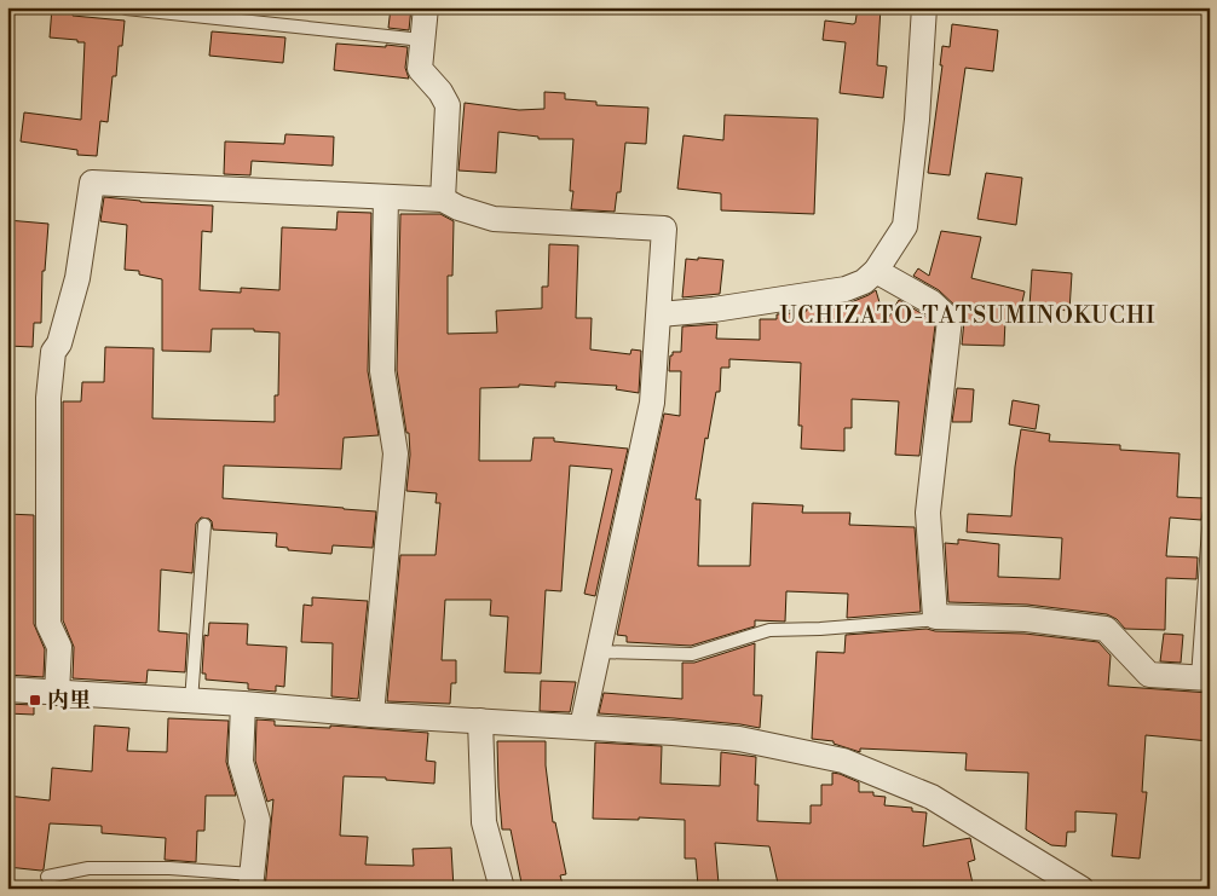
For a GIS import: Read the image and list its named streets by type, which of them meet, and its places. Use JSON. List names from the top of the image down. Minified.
{"districts":["UCHIZATO-TATSUMINOKUCHI"],"places":{"transit":["内里"]}}
